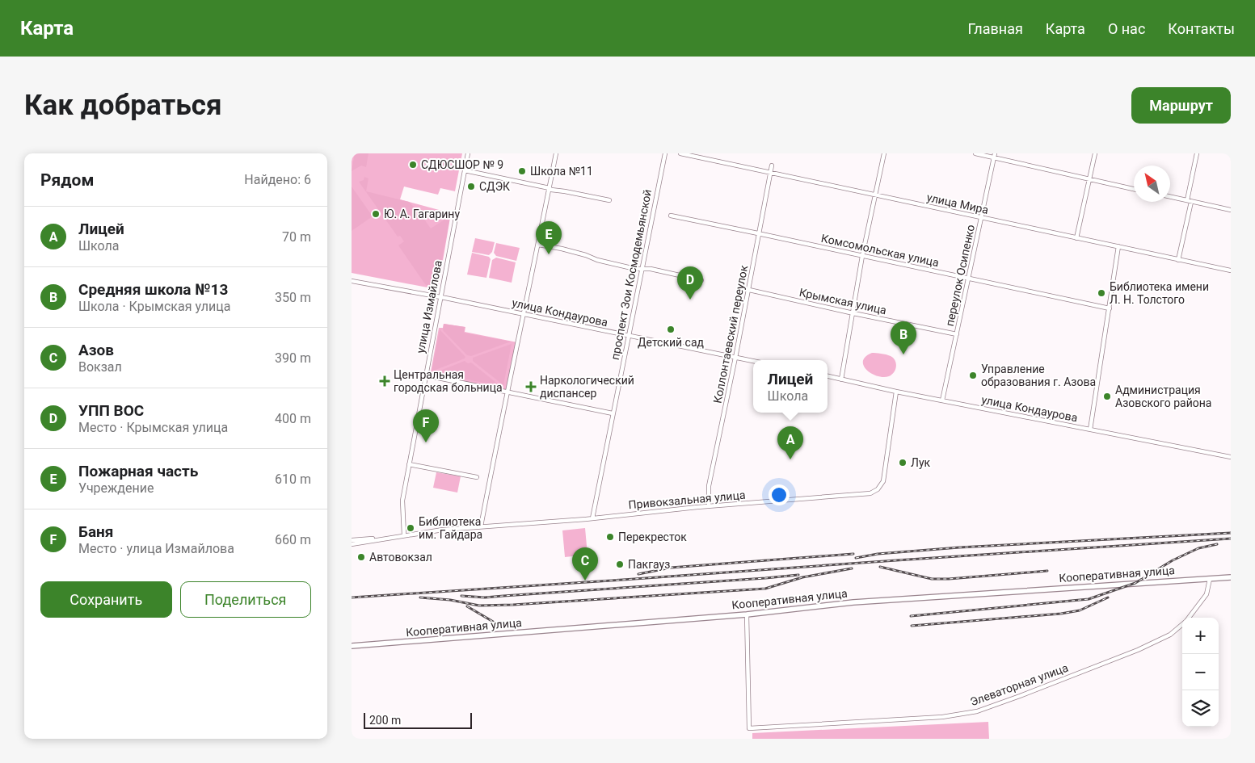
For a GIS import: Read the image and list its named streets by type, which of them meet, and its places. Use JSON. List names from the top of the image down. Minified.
{"streets":{"main road":["Кооперативная улица"],"street":["улица Мира","Комсомольская улица","проспект Зои Космодемьянской","переулок Осипенко","Крымская улица","улица Измайлова","улица Кондаурова","Коллонтаевский переулок","Привокзальная улица","Элеваторная улица"]},"crossings":[["улица Мира","переулок Осипенко"],["улица Мира","Коллонтаевский переулок"],["Комсомольская улица","переулок Осипенко"],["Комсомольская улица","Коллонтаевский переулок"],["проспект Зои Космодемьянской","улица Кондаурова"],["проспект Зои Космодемьянской","Привокзальная улица"],["переулок Осипенко","Крымская улица"],["переулок Осипенко","улица Кондаурова"],["Крымская улица","Коллонтаевский переулок"],["улица Измайлова","улица Кондаурова"],["улица Измайлова","Привокзальная улица"],["улица Кондаурова","Коллонтаевский переулок"],["улица Кондаурова","Привокзальная улица"],["Коллонтаевский переулок","Привокзальная улица"],["Кооперативная улица","Элеваторная улица"]],"places":{"other":["СДЮСШОР № 9","Школа №11","СДЭК","Ю. А. Гагарину","Библиотека имени Л. Н. Толстого","Детский сад","Управление образования г. Азова","Администрация Азовского района","Лук","Библиотека им. Гайдара","Перекресток","Автовокзал","Пакгауз"],"health":["Центральная городская больница","Наркологический диспансер"]},"scale_bar":"200 m","north":"top left","page":{"header":"Карта","nav":["Главная","Карта","О нас","Контакты"],"buttons":["Маршрут",["Сохранить","Поделиться"]],"title":"Как добраться","heading":["Рядом","Найдено: 6"],"list":[{"mark":"A","name":"Лицей","note":"Школа","value":"70 m"},{"mark":"B","name":"Средняя школа №13","note":"Школа · Крымская улица","value":"350 m"},{"mark":"C","name":"Азов","note":"Вокзал","value":"390 m"},{"mark":"D","name":"УПП ВОС","note":"Место · Крымская улица","value":"400 m"},{"mark":"E","name":"Пожарная часть","note":"Учреждение","value":"610 m"},{"mark":"F","name":"Баня","note":"Место · улица Измайлова","value":"660 m"}],"pins":["E","D","B","F","A","C"],"popup":["Лицей","Школа"],"map_buttons":["+","−"],"scale":"200 m"}}
